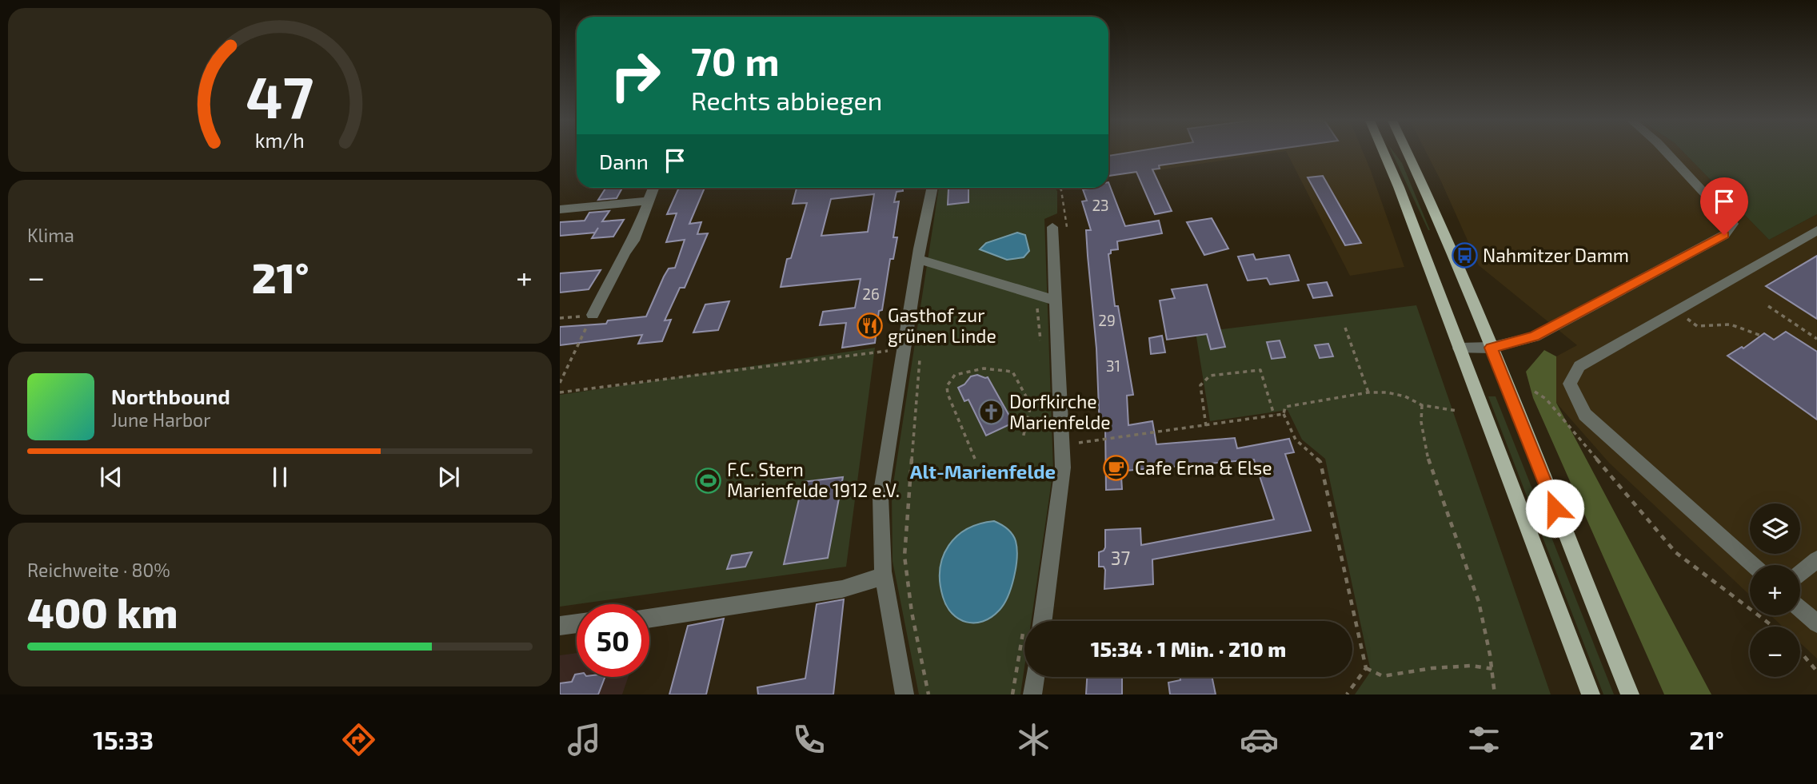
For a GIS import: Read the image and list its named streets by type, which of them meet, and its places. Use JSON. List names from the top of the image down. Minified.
{"districts":["Alt-Marienfelde"],"places":{"bus stop":["Nahmitzer Damm"],"restaurant":["Gasthof zur grünen Linde"],"church":["Dorfkirche Marienfelde"],"cafe":["Cafe Erna & Else"],"sports":["F.C. Stern Marienfelde 1912 e.V."]},"house_numbers":["23","26","29","31","37"],"page":{"turn":["70 m","Rechts abbiegen"],"then":"Dann","tile":["Klima",["Reichweite · 80%","400 km"]],"heat":["−","21°","+"],"song":["Northbound","June Harbor"],"map_buttons":["+","−"],"limit":"50","trip":"15:34 · 1 Min. · 210 m","tabs":["15:33","21°"],"gauge":["47","km/h"]}}
